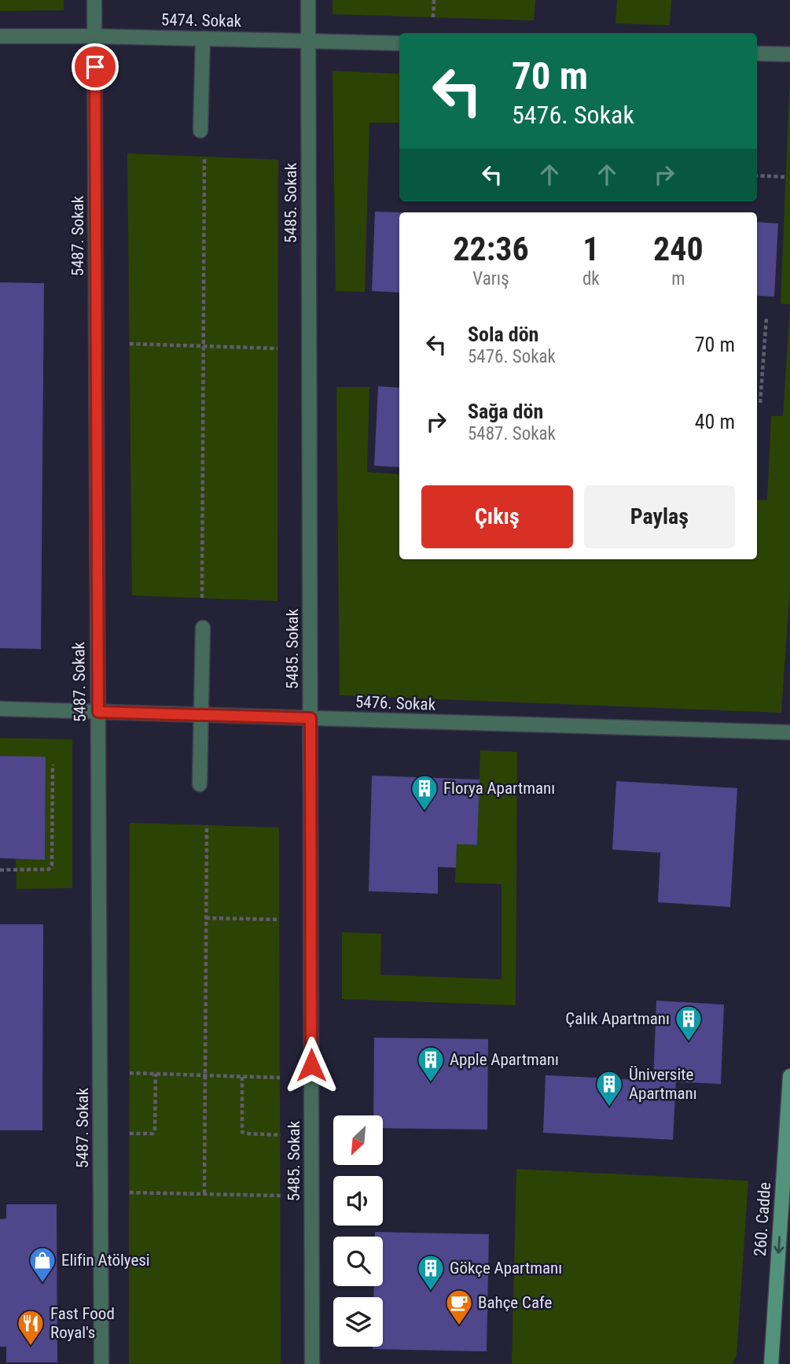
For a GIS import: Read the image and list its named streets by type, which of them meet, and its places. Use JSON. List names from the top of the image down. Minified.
{"streets":{"street":["5474. Sokak","5485. Sokak","5487. Sokak","5476. Sokak","260. Cadde"]},"crossings":[["5474. Sokak","5485. Sokak"],["5474. Sokak","5487. Sokak"],["5485. Sokak","5476. Sokak"],["5487. Sokak","5476. Sokak"]],"one_way":["260. Cadde"],"places":{"building":["Florya Apartmanı","Çalık Apartmanı","Apple Apartmanı","Üniversite Apartmanı","Gökçe Apartmanı"],"shop":["Elifin Atölyesi"],"cafe":["Bahçe Cafe"],"restaurant":["Fast Food Royal's"]},"north":"bottom left","page":{"turn":["70 m","5476. Sokak"],"eta":["22:36","Varış","1","dk","240","m"],"list":[{"name":"Sola dön","note":"5476. Sokak","value":"70 m"},{"name":"Sağa dön","note":"5487. Sokak","value":"40 m"}],"buttons":["Çıkış","Paylaş"]}}
